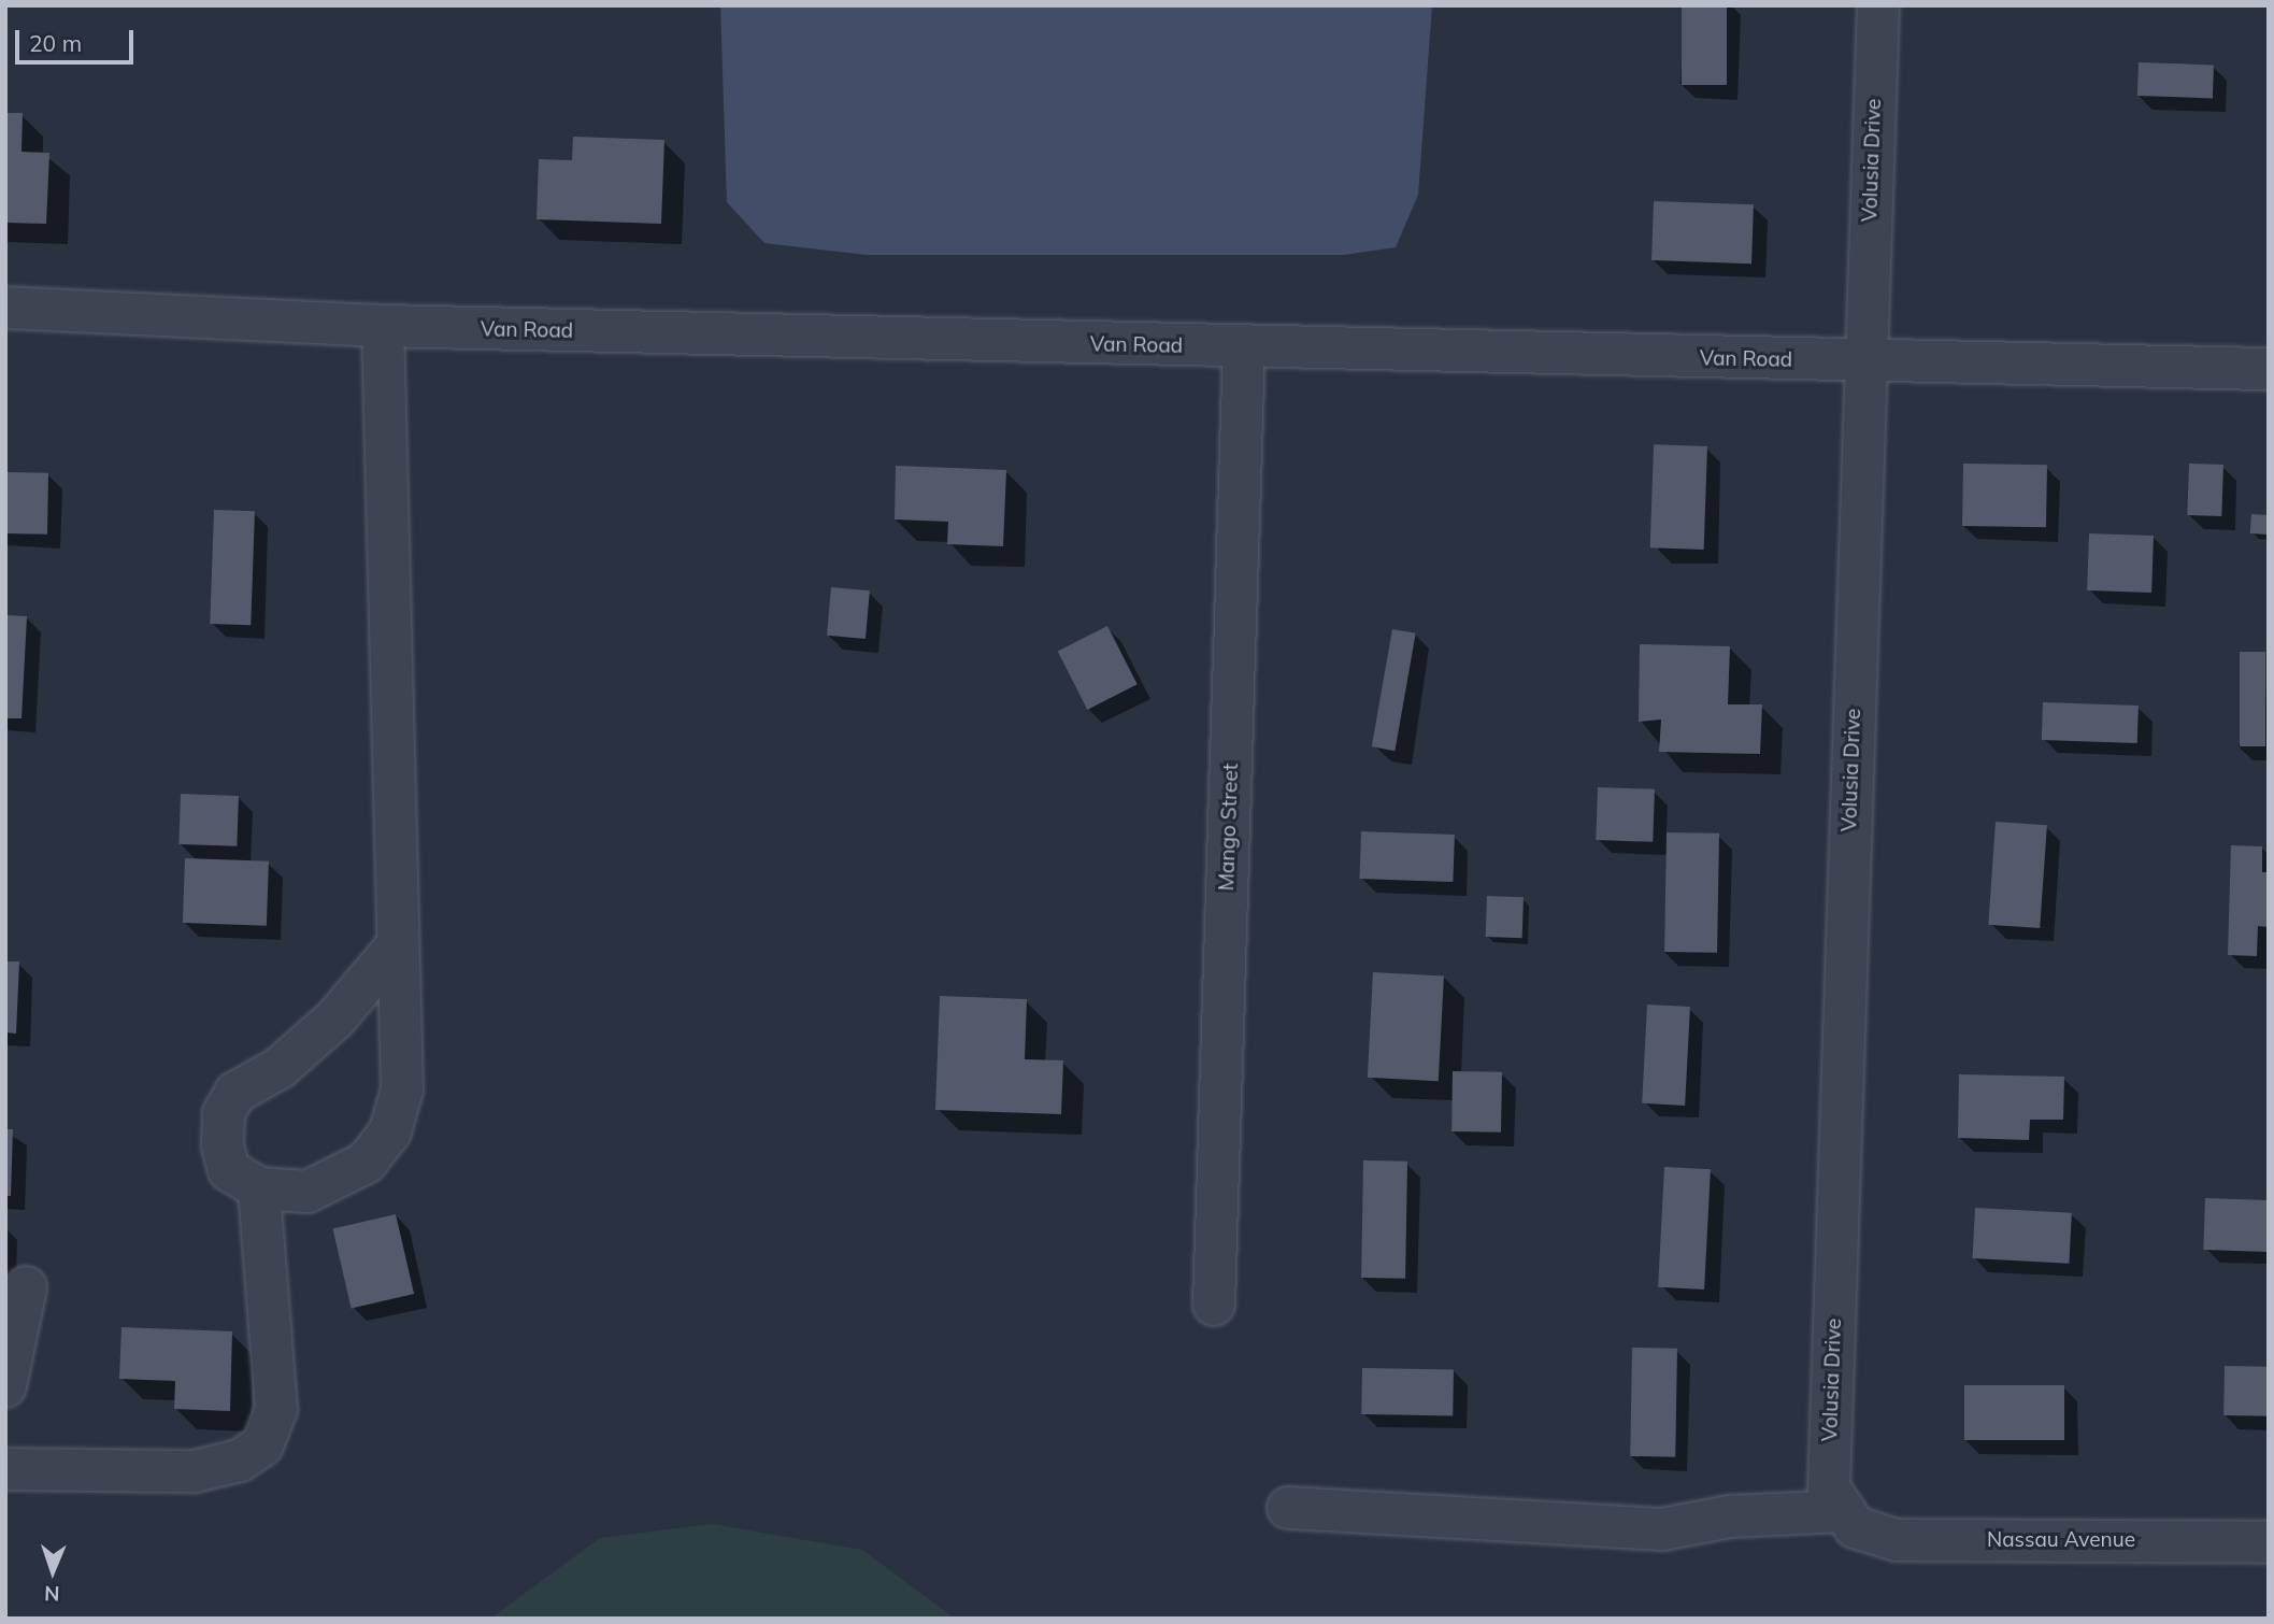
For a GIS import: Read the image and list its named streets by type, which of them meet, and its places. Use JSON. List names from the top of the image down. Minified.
{"streets":{"street":["Volusia Drive","Van Road","Mango Street","Nassau Avenue"]},"crossings":[["Volusia Drive","Van Road"],["Volusia Drive","Nassau Avenue"],["Van Road","Mango Street"]],"scale_bar":"20 m","north":"bottom"}
